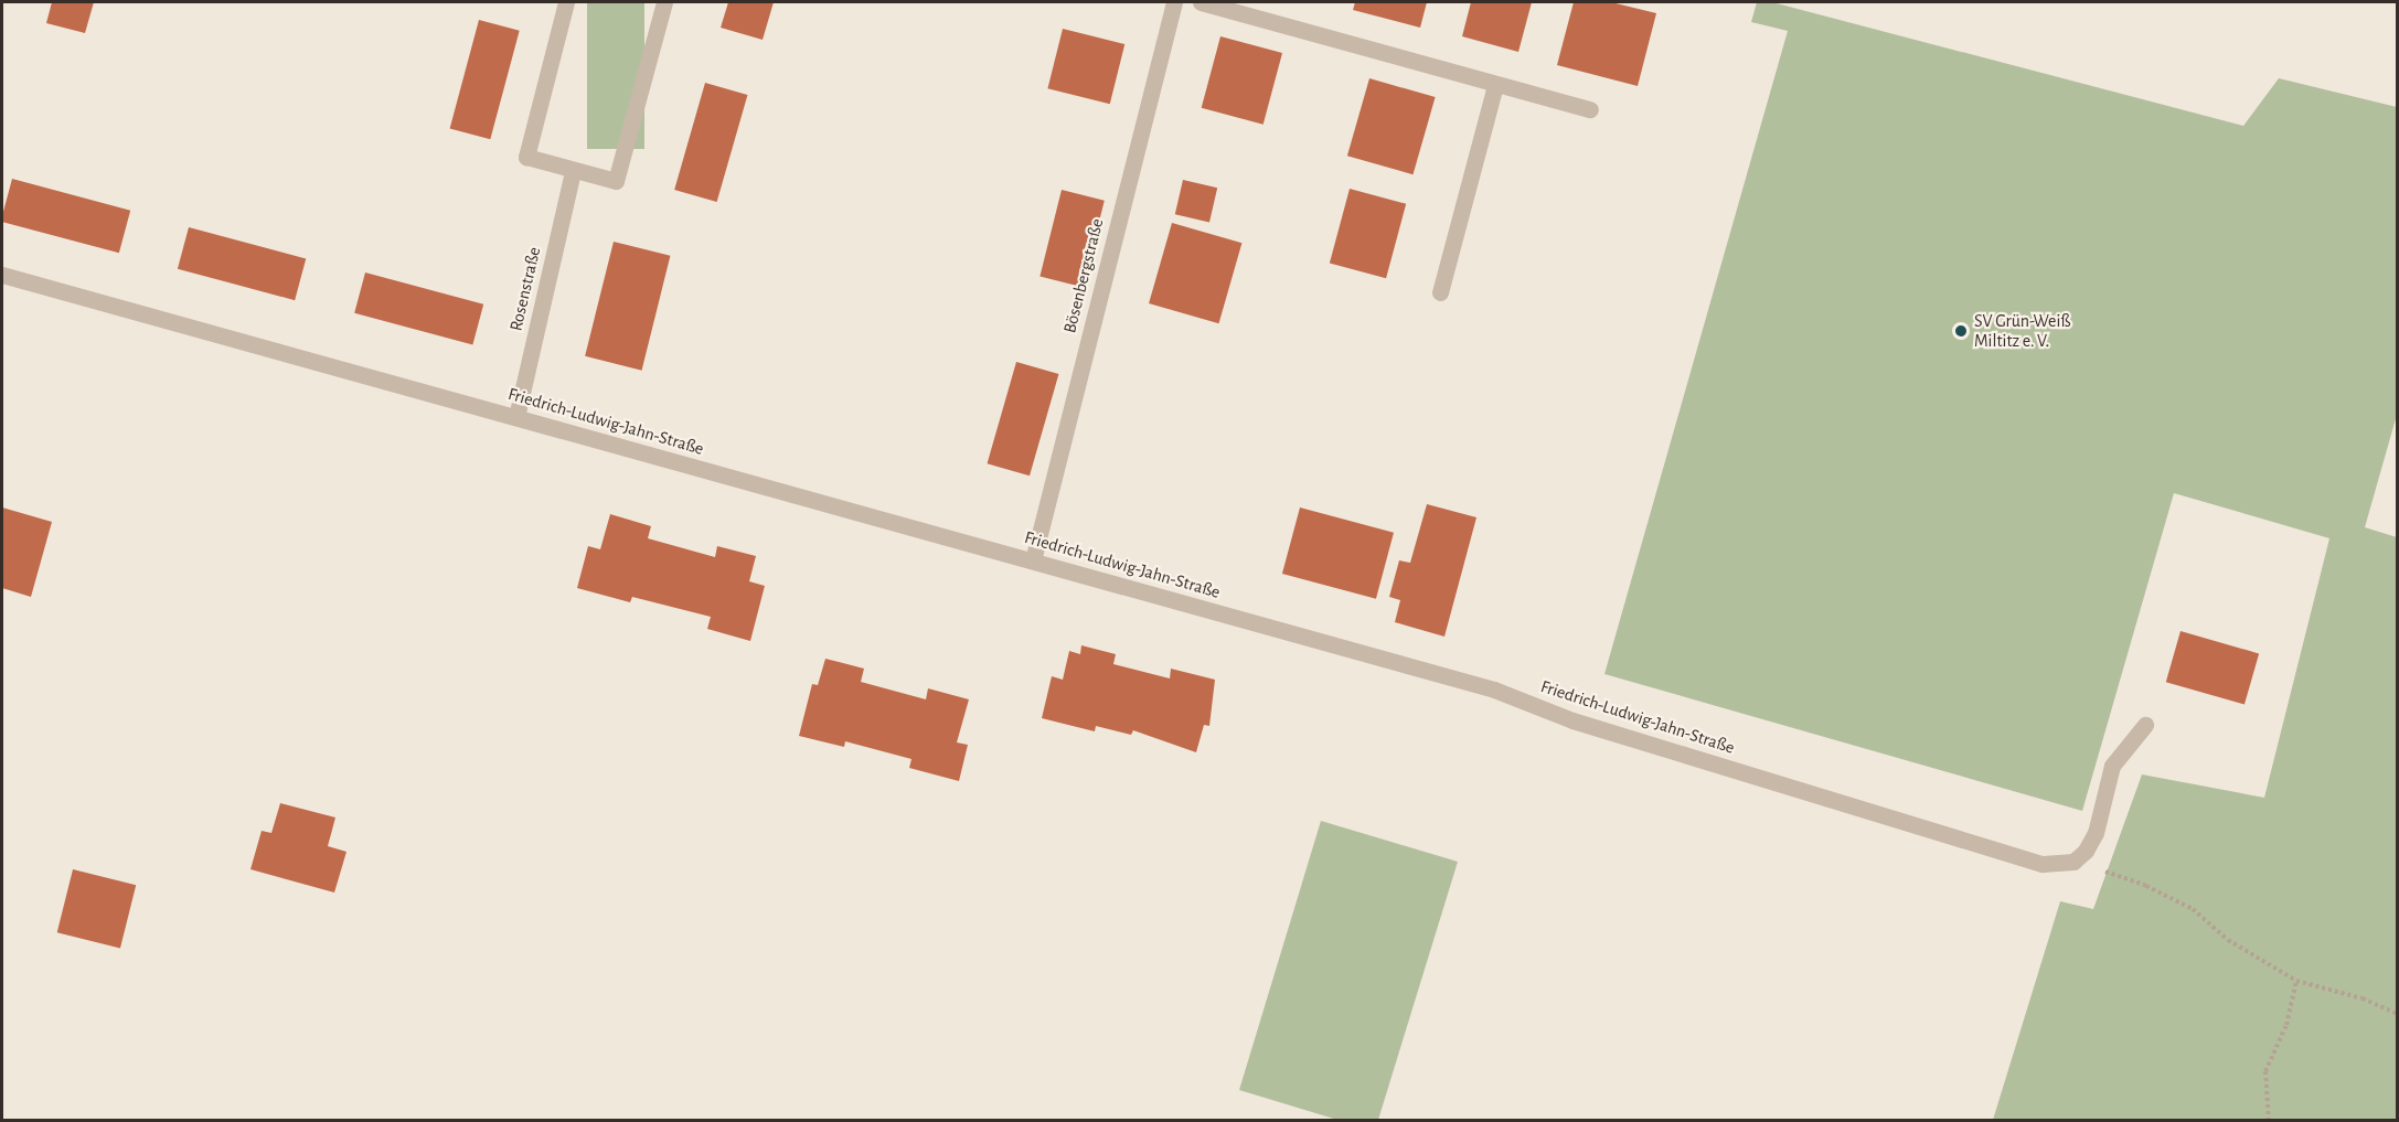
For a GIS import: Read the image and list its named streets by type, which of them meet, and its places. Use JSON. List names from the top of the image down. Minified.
{"streets":{"street":["Bösenbergstraße","Rosenstraße","Friedrich-Ludwig-Jahn-Straße"]},"crossings":[["Bösenbergstraße","Friedrich-Ludwig-Jahn-Straße"],["Rosenstraße","Friedrich-Ludwig-Jahn-Straße"]],"places":["SV Grün-Weiß Miltitz e. V."]}
